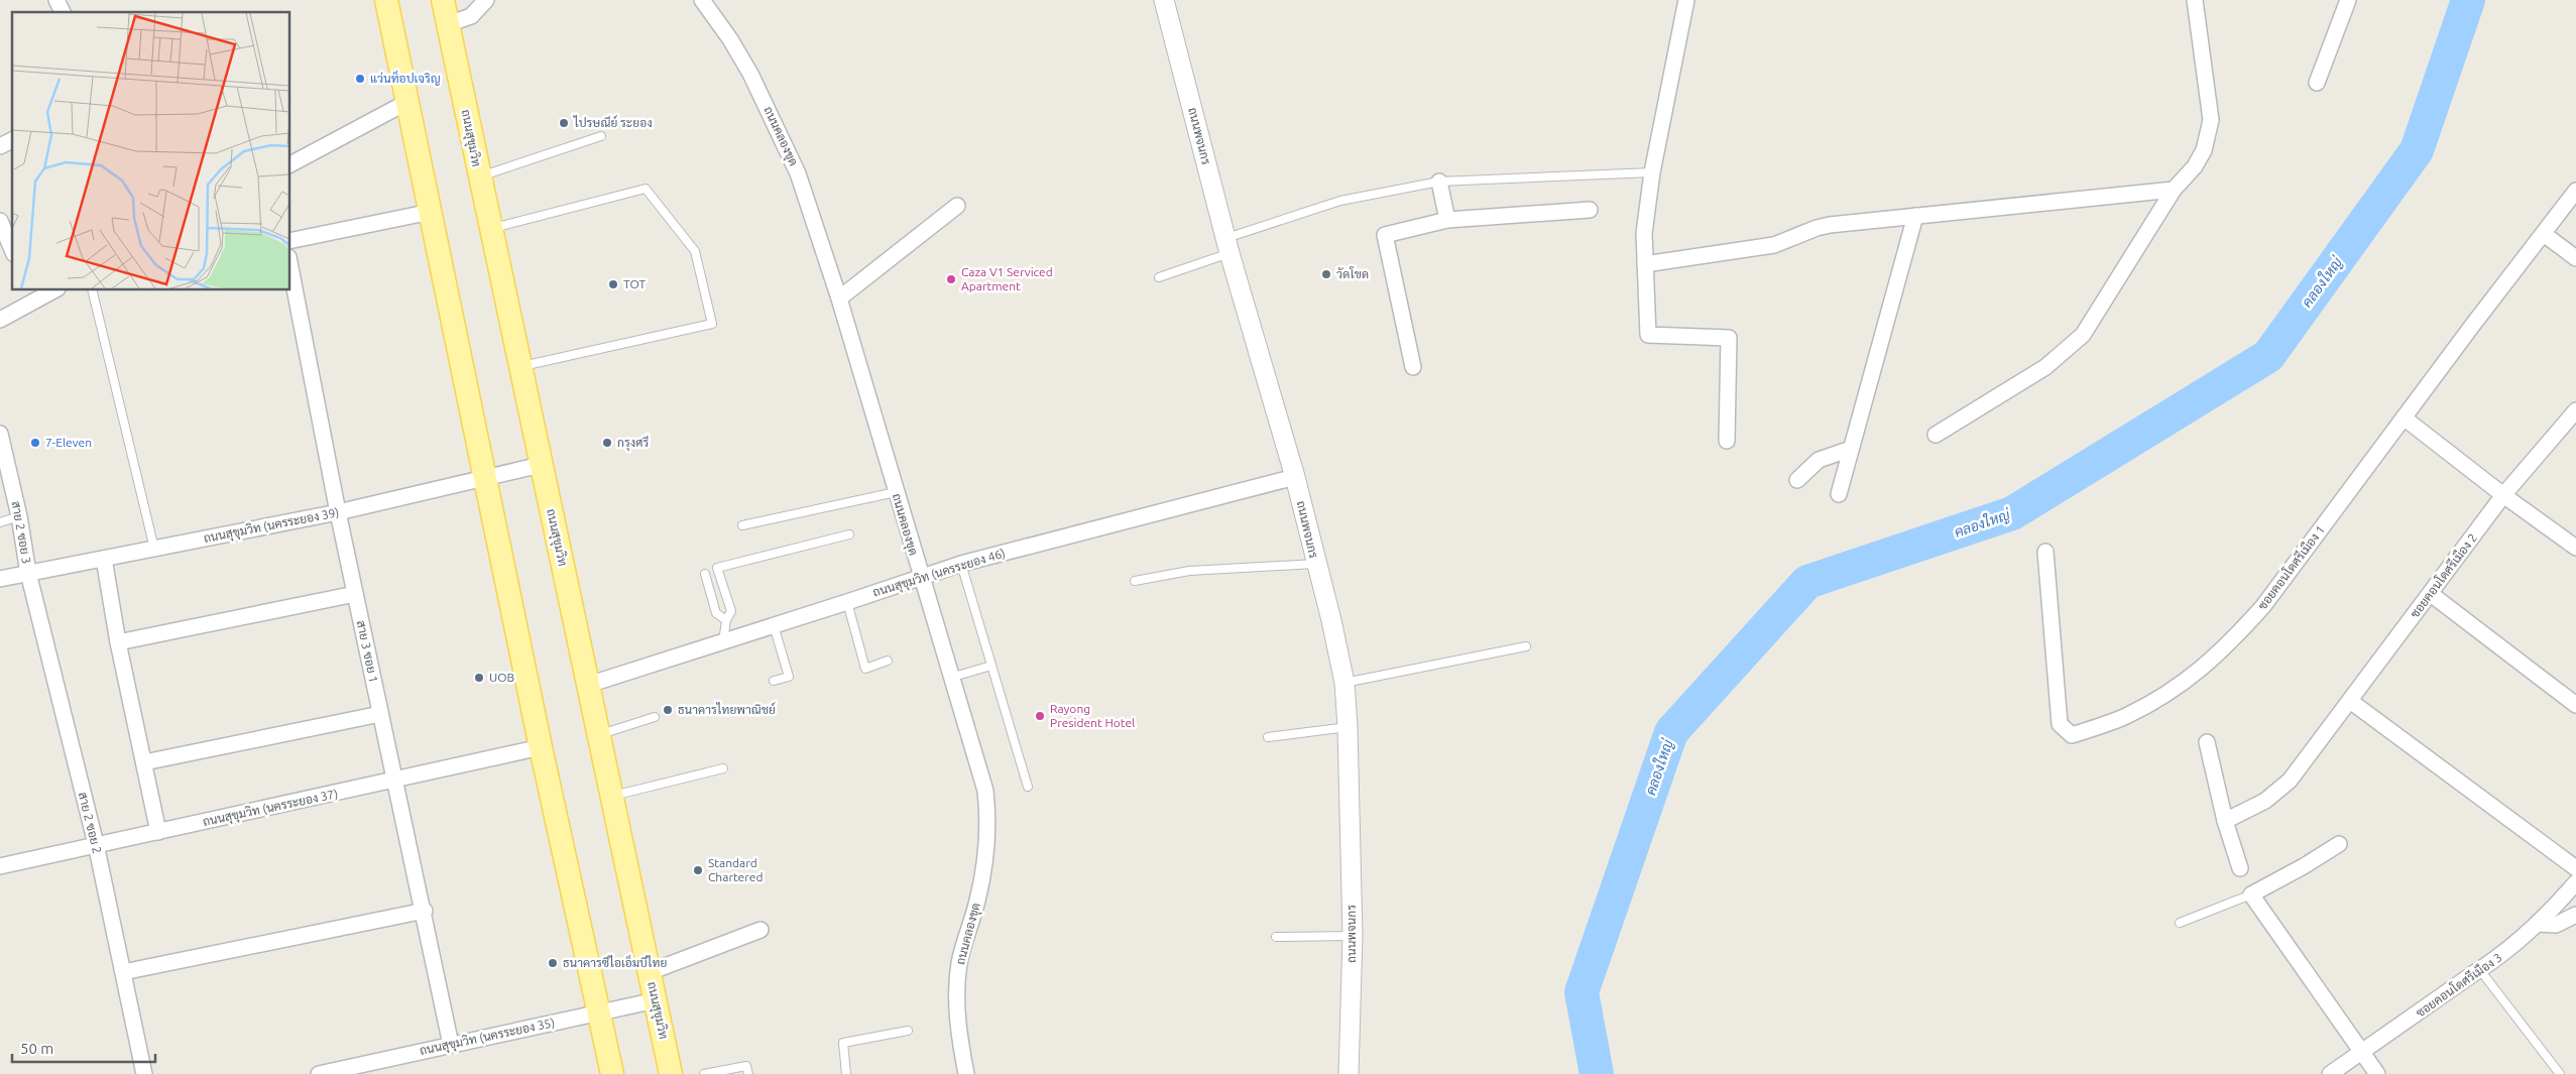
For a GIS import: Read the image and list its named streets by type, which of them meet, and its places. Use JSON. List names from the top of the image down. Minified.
{"streets":{"main road":["ถนนสุขุมวิท"],"street":["ถนนคลองขุด","ถนนพจนกร","ถนนสุขุมวิท (นครระยอง 39)","สาย 2 ซอย 3","ซอยคอนโดศรีเมือง 1","ถนนสุขุมวิท (นครระยอง 46)","ซอยคอนโดศรีเมือง 2","สาย 3 ซอย 1","ถนนสุขุมวิท (นครระยอง 37)","สาย 2 ซอย 2","ซอยคอนโดศรีเมือง 3","ถนนสุขุมวิท (นครระยอง 35)"]},"crossings":[["ถนนคลองขุด","ถนนสุขุมวิท (นครระยอง 46)"],["ถนนพจนกร","ถนนสุขุมวิท (นครระยอง 46)"],["ถนนสุขุมวิท","ถนนสุขุมวิท (นครระยอง 39)"],["ถนนสุขุมวิท","ถนนสุขุมวิท (นครระยอง 46)"],["ถนนสุขุมวิท","ถนนสุขุมวิท (นครระยอง 35)"],["ถนนสุขุมวิท (นครระยอง 39)","สาย 2 ซอย 3"],["ถนนสุขุมวิท (นครระยอง 39)","สาย 3 ซอย 1"],["ถนนสุขุมวิท (นครระยอง 39)","สาย 2 ซอย 2"],["สาย 2 ซอย 3","สาย 2 ซอย 2"],["สาย 3 ซอย 1","ถนนสุขุมวิท (นครระยอง 37)"],["สาย 3 ซอย 1","ถนนสุขุมวิท (นครระยอง 35)"],["ถนนสุขุมวิท (นครระยอง 37)","สาย 2 ซอย 2"]],"water":["คลองใหญ่"],"places":["แว่นท็อปเจริญ","ไปรษณีย์ ระยอง","วัดโขด","Caza V1 Serviced Apartment","TOT","7-Eleven","กรุงศรี","UOB","ธนาคารไทยพาณิชย์","Rayong President Hotel","Standard Chartered","ธนาคารซีไอเอ็มบีไทย"],"scale_bar":"50 m"}
